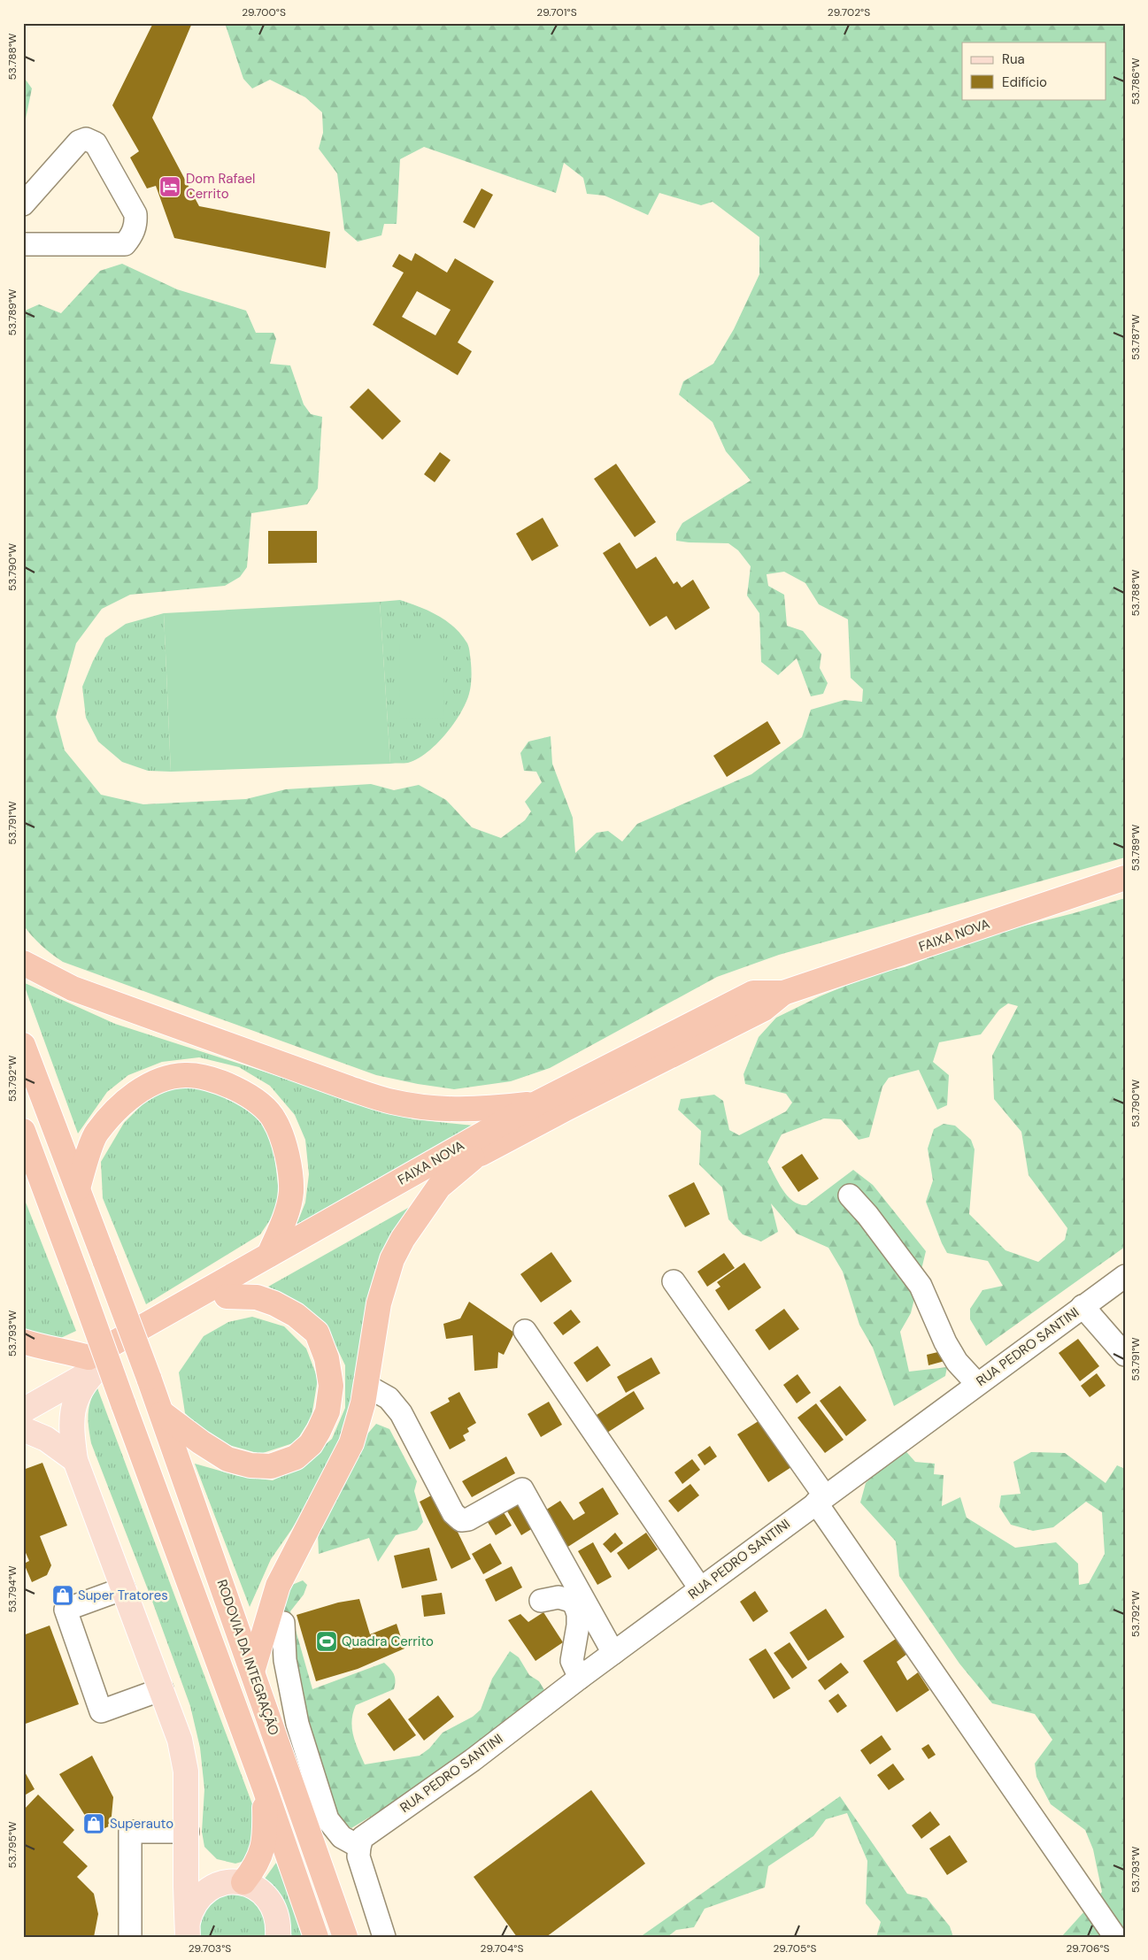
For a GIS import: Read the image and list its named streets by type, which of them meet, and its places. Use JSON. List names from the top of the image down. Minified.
{"streets":{"highway":["FAIXA NOVA","RODOVIA DA INTEGRAÇÃO"],"street":["RUA PEDRO SANTINI"]},"places":{"hotel":["Dom Rafael Cerrito"],"shop":["Super Tratores","Superauto"],"sports":["Quadra Cerrito"]},"legend":["Rua","Edifício"],"coordinates":["29.700°S","29.701°S","29.702°S","53.788°W","53.786°W","53.789°W","53.787°W","53.790°W","53.791°W","53.792°W","53.793°W","53.794°W","53.795°W","29.703°S","29.704°S","29.705°S","29.706°S"]}
